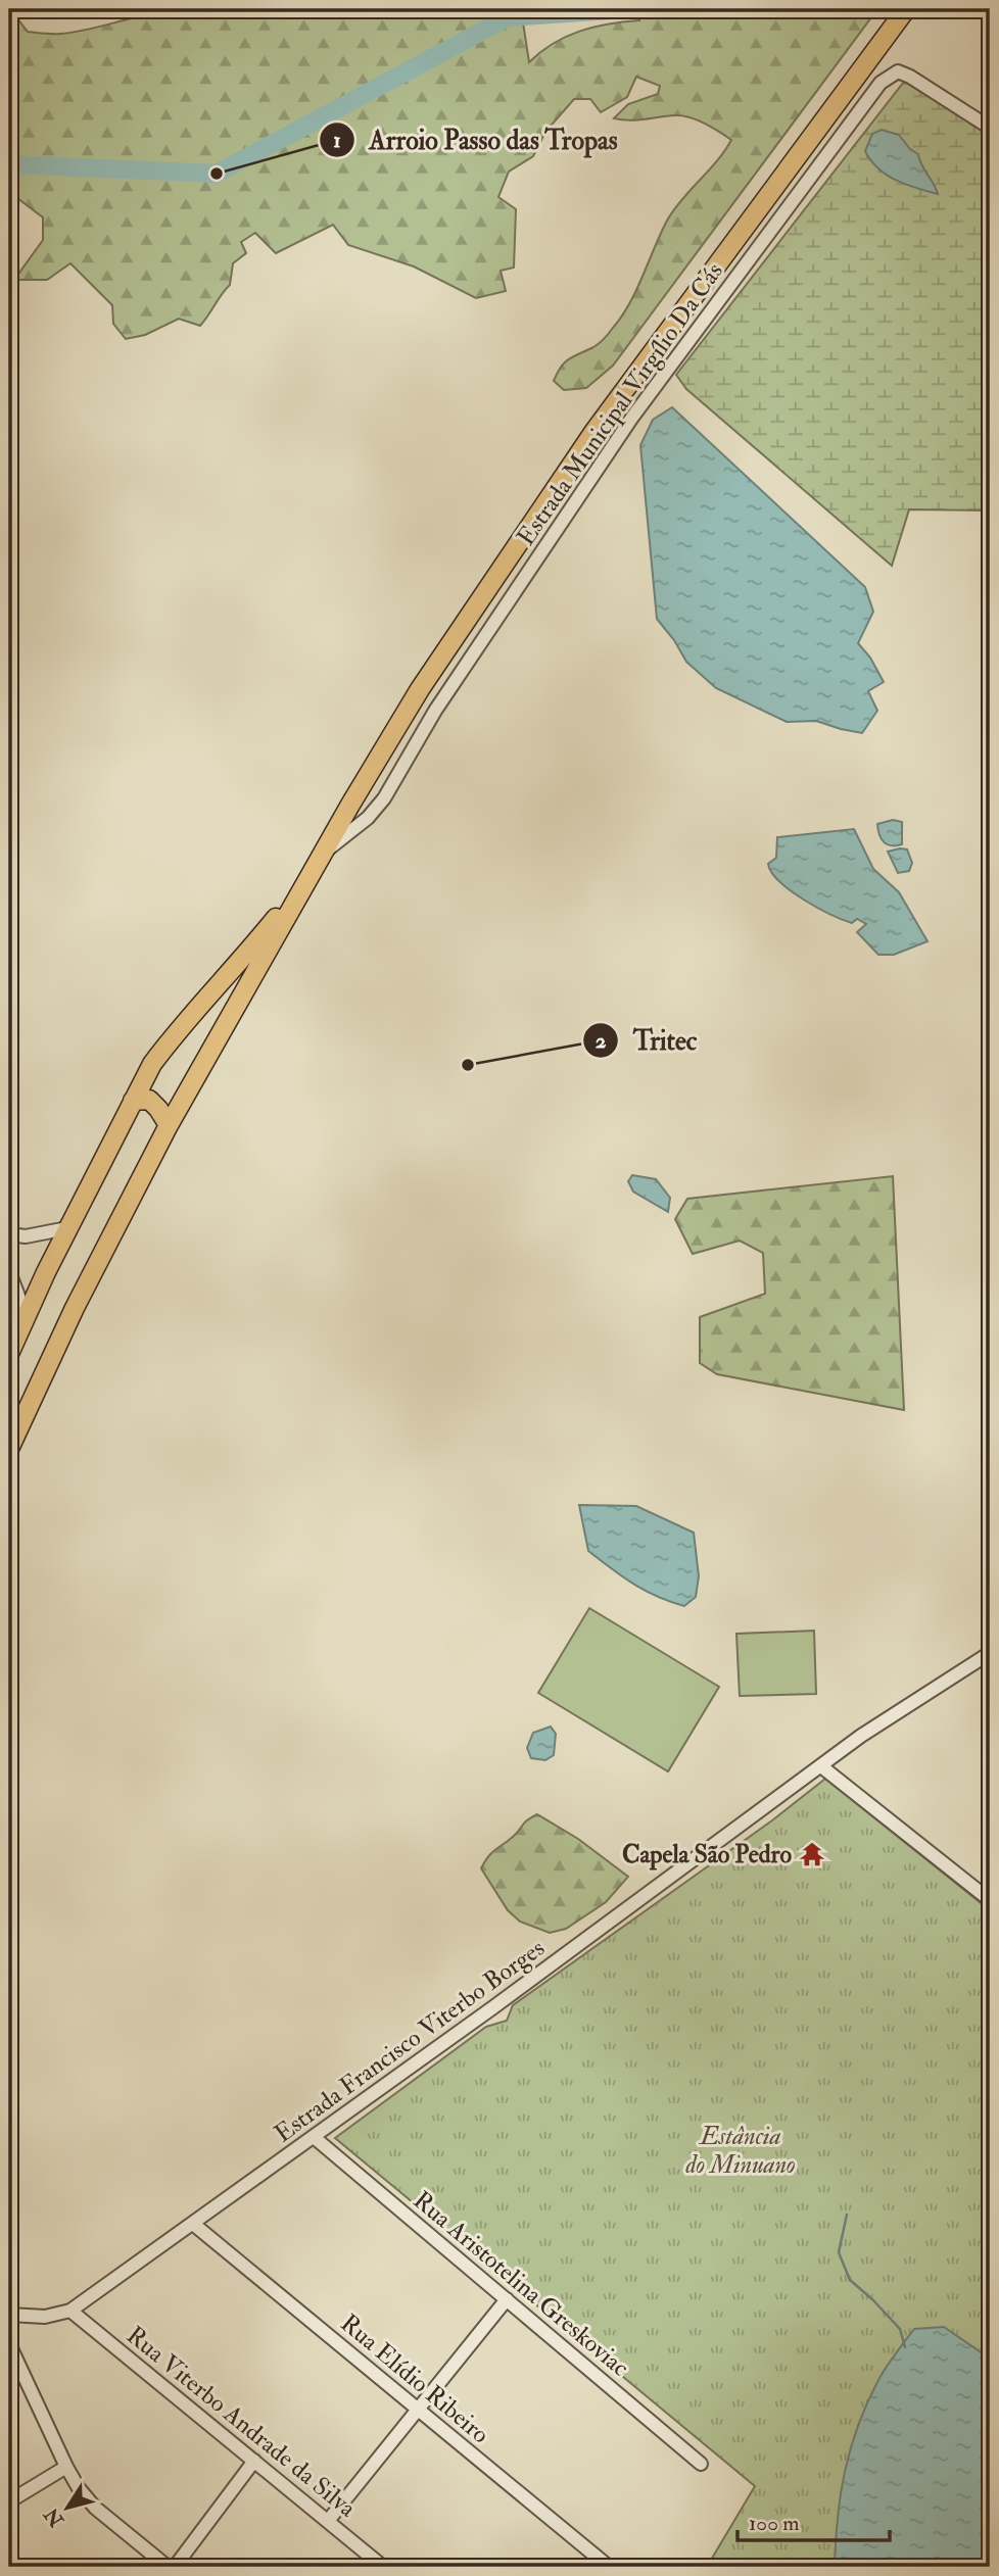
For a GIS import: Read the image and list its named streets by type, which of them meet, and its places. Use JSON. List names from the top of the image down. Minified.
{"streets":{"street":["Estrada Municipal Virgílio Da Cás","Estrada Francisco Viterbo Borges","Rua Aristotelina Greskoviac","Rua Elídio Ribeiro","Rua Viterbo Andrade da Silva"]},"crossings":[["Estrada Francisco Viterbo Borges","Rua Aristotelina Greskoviac"],["Estrada Francisco Viterbo Borges","Rua Elídio Ribeiro"],["Estrada Francisco Viterbo Borges","Rua Viterbo Andrade da Silva"]],"parks":["Estância do Minuano"],"places":{"other":["Arroio Passo das Tropas","Tritec"],"temple":["Capela São Pedro"]},"scale_bar":"100 m","north":"bottom left"}
